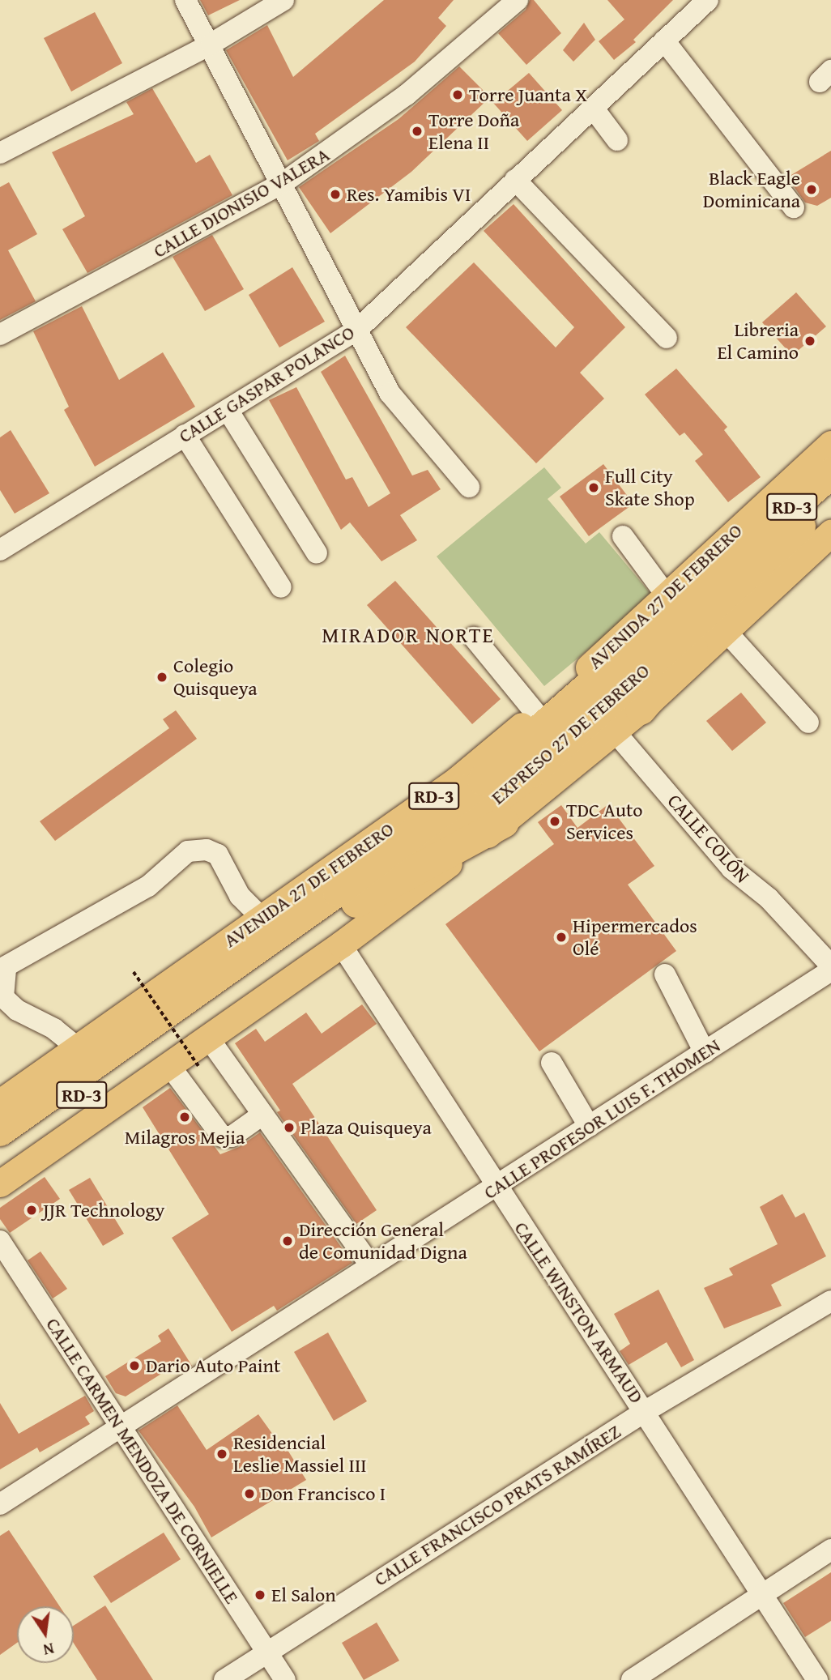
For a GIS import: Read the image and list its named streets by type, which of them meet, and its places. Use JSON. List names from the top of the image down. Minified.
{"streets":{"highway":["RD-3","EXPRESO 27 DE FEBRERO"],"main road":["AVENIDA 27 DE FEBRERO"],"street":["CALLE DIONISIO VALERA","CALLE GASPAR POLANCO","CALLE COLÓN","CALLE PROFESOR LUIS F. THOMEN","CALLE WINSTON ARMAUD","CALLE CARMEN MENDOZA DE CORNIELLE","CALLE FRANCISCO PRATS RAMÍREZ"]},"crossings":[["RD-3","EXPRESO 27 DE FEBRERO"],["RD-3","CALLE COLÓN"],["RD-3","CALLE WINSTON ARMAUD"],["CALLE PROFESOR LUIS F. THOMEN","CALLE WINSTON ARMAUD"],["CALLE PROFESOR LUIS F. THOMEN","CALLE CARMEN MENDOZA DE CORNIELLE"],["CALLE WINSTON ARMAUD","CALLE FRANCISCO PRATS RAMÍREZ"],["CALLE CARMEN MENDOZA DE CORNIELLE","CALLE FRANCISCO PRATS RAMÍREZ"]],"districts":["MIRADOR NORTE"],"places":["Torre Juanta X","Torre Doña Elena II","Black Eagle Dominicana","Res. Yamibis VI","Libreria El Camino","Full City Skate Shop","Colegio Quisqueya","TDC Auto Services","Hipermercados Olé","Milagros Mejia","Plaza Quisqueya","JJR Technology","Dirección General de Comunidad Digna","Dario Auto Paint","Residencial Leslie Massiel III","Don Francisco I","El Salon"],"north":"bottom"}
